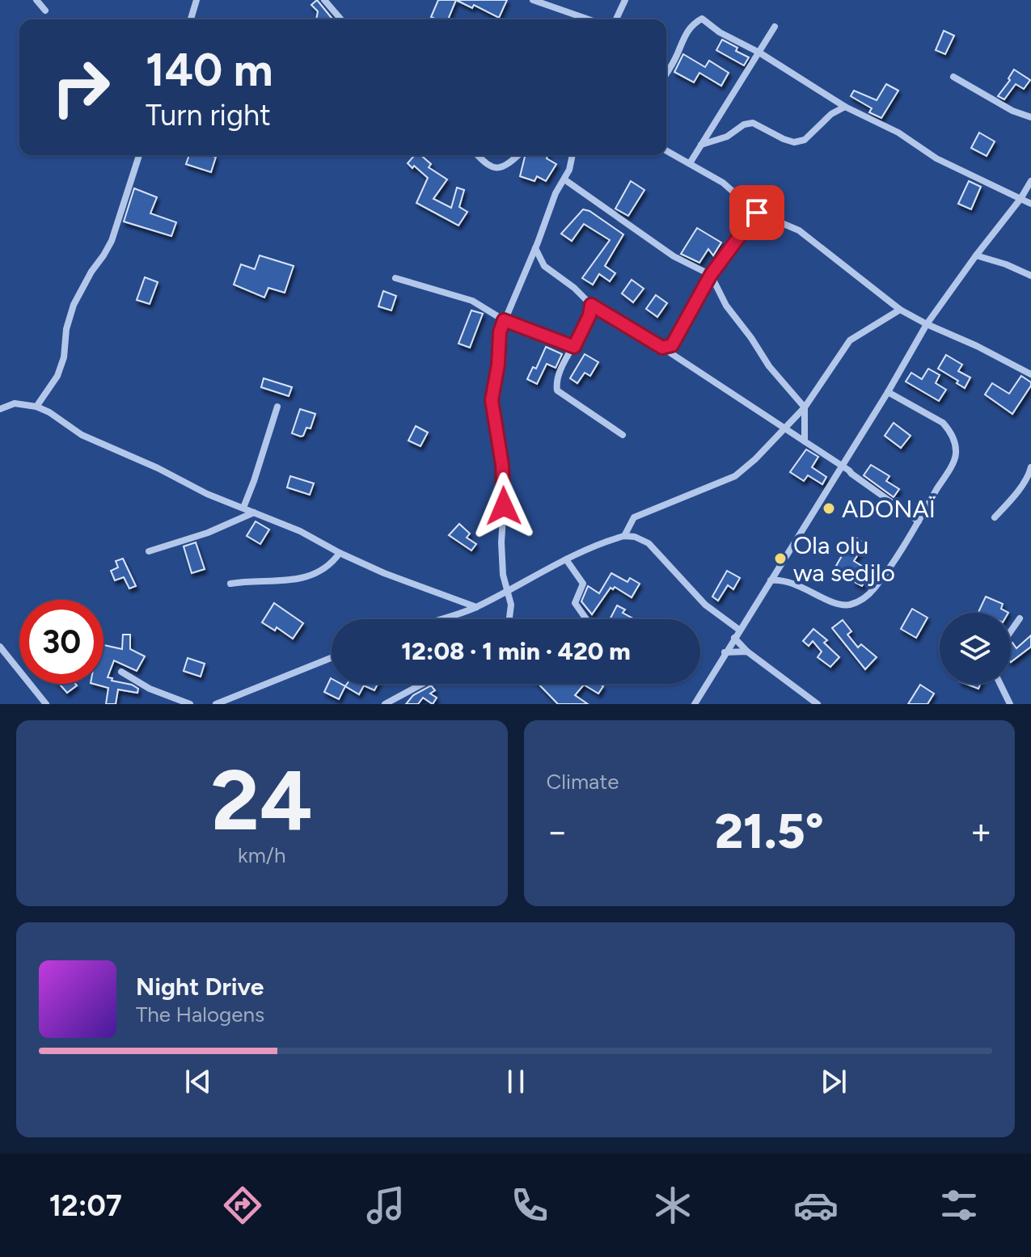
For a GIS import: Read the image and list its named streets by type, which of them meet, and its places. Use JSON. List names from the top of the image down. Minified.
{"places":["ADONAÏ","Ola olu wa sedjlo"],"page":{"turn":["140 m","Turn right"],"limit":"30","trip":"12:08 · 1 min · 420 m","tile":[["24","km/h"],"Climate"],"heat":["−","21.5°","+"],"song":["Night Drive","The Halogens"],"tabs":"12:07"}}
